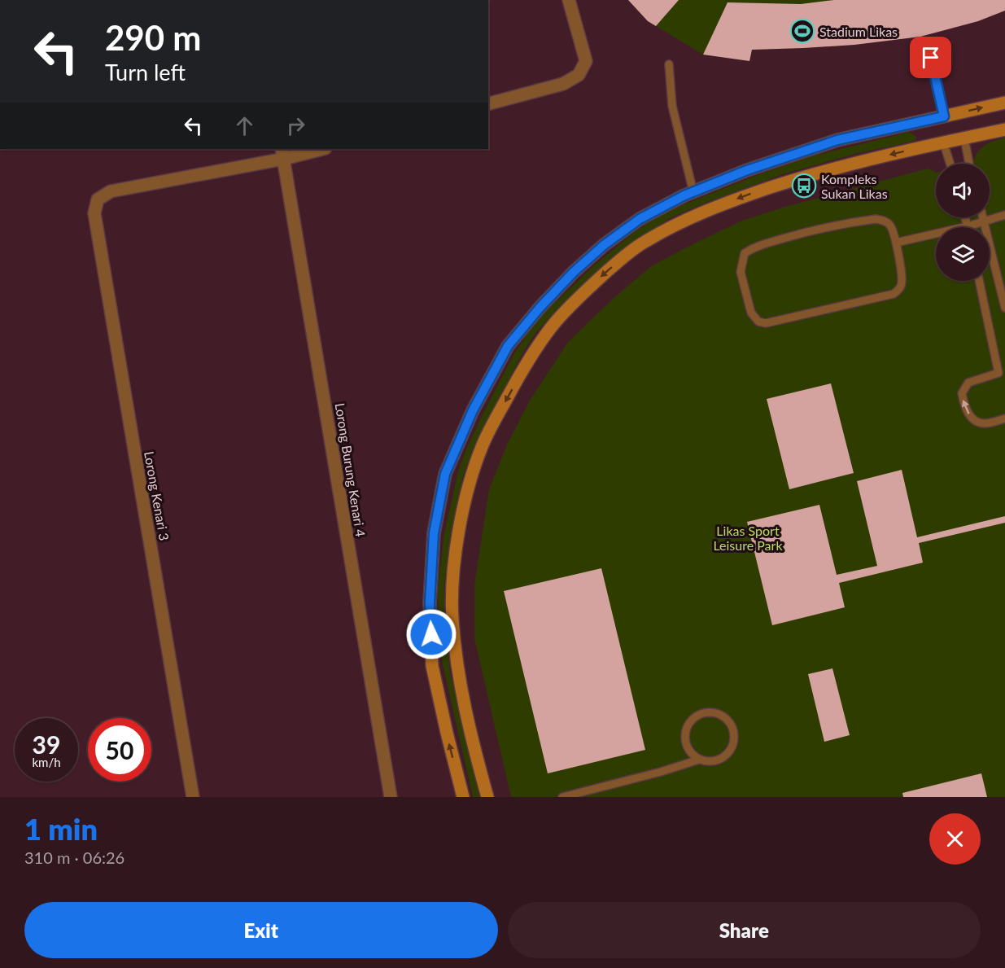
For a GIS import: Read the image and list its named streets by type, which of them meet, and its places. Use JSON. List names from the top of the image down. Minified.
{"streets":{"street":["Lorong Burung Kenari 4","Lorong Kenari 3"]},"crossings":[["Lorong Burung Kenari 4","Lorong Kenari 3"]],"parks":["Likas Sport Leisure Park"],"places":{"sports":["Stadium Likas"],"bus stop":["Kompleks Sukan Likas"]},"page":{"turn":["290 m","Turn left"],"speed":"39 km/h","limit":"50","heading":["1 min","310 m · 06:26"],"buttons":["Exit","Share"]}}
